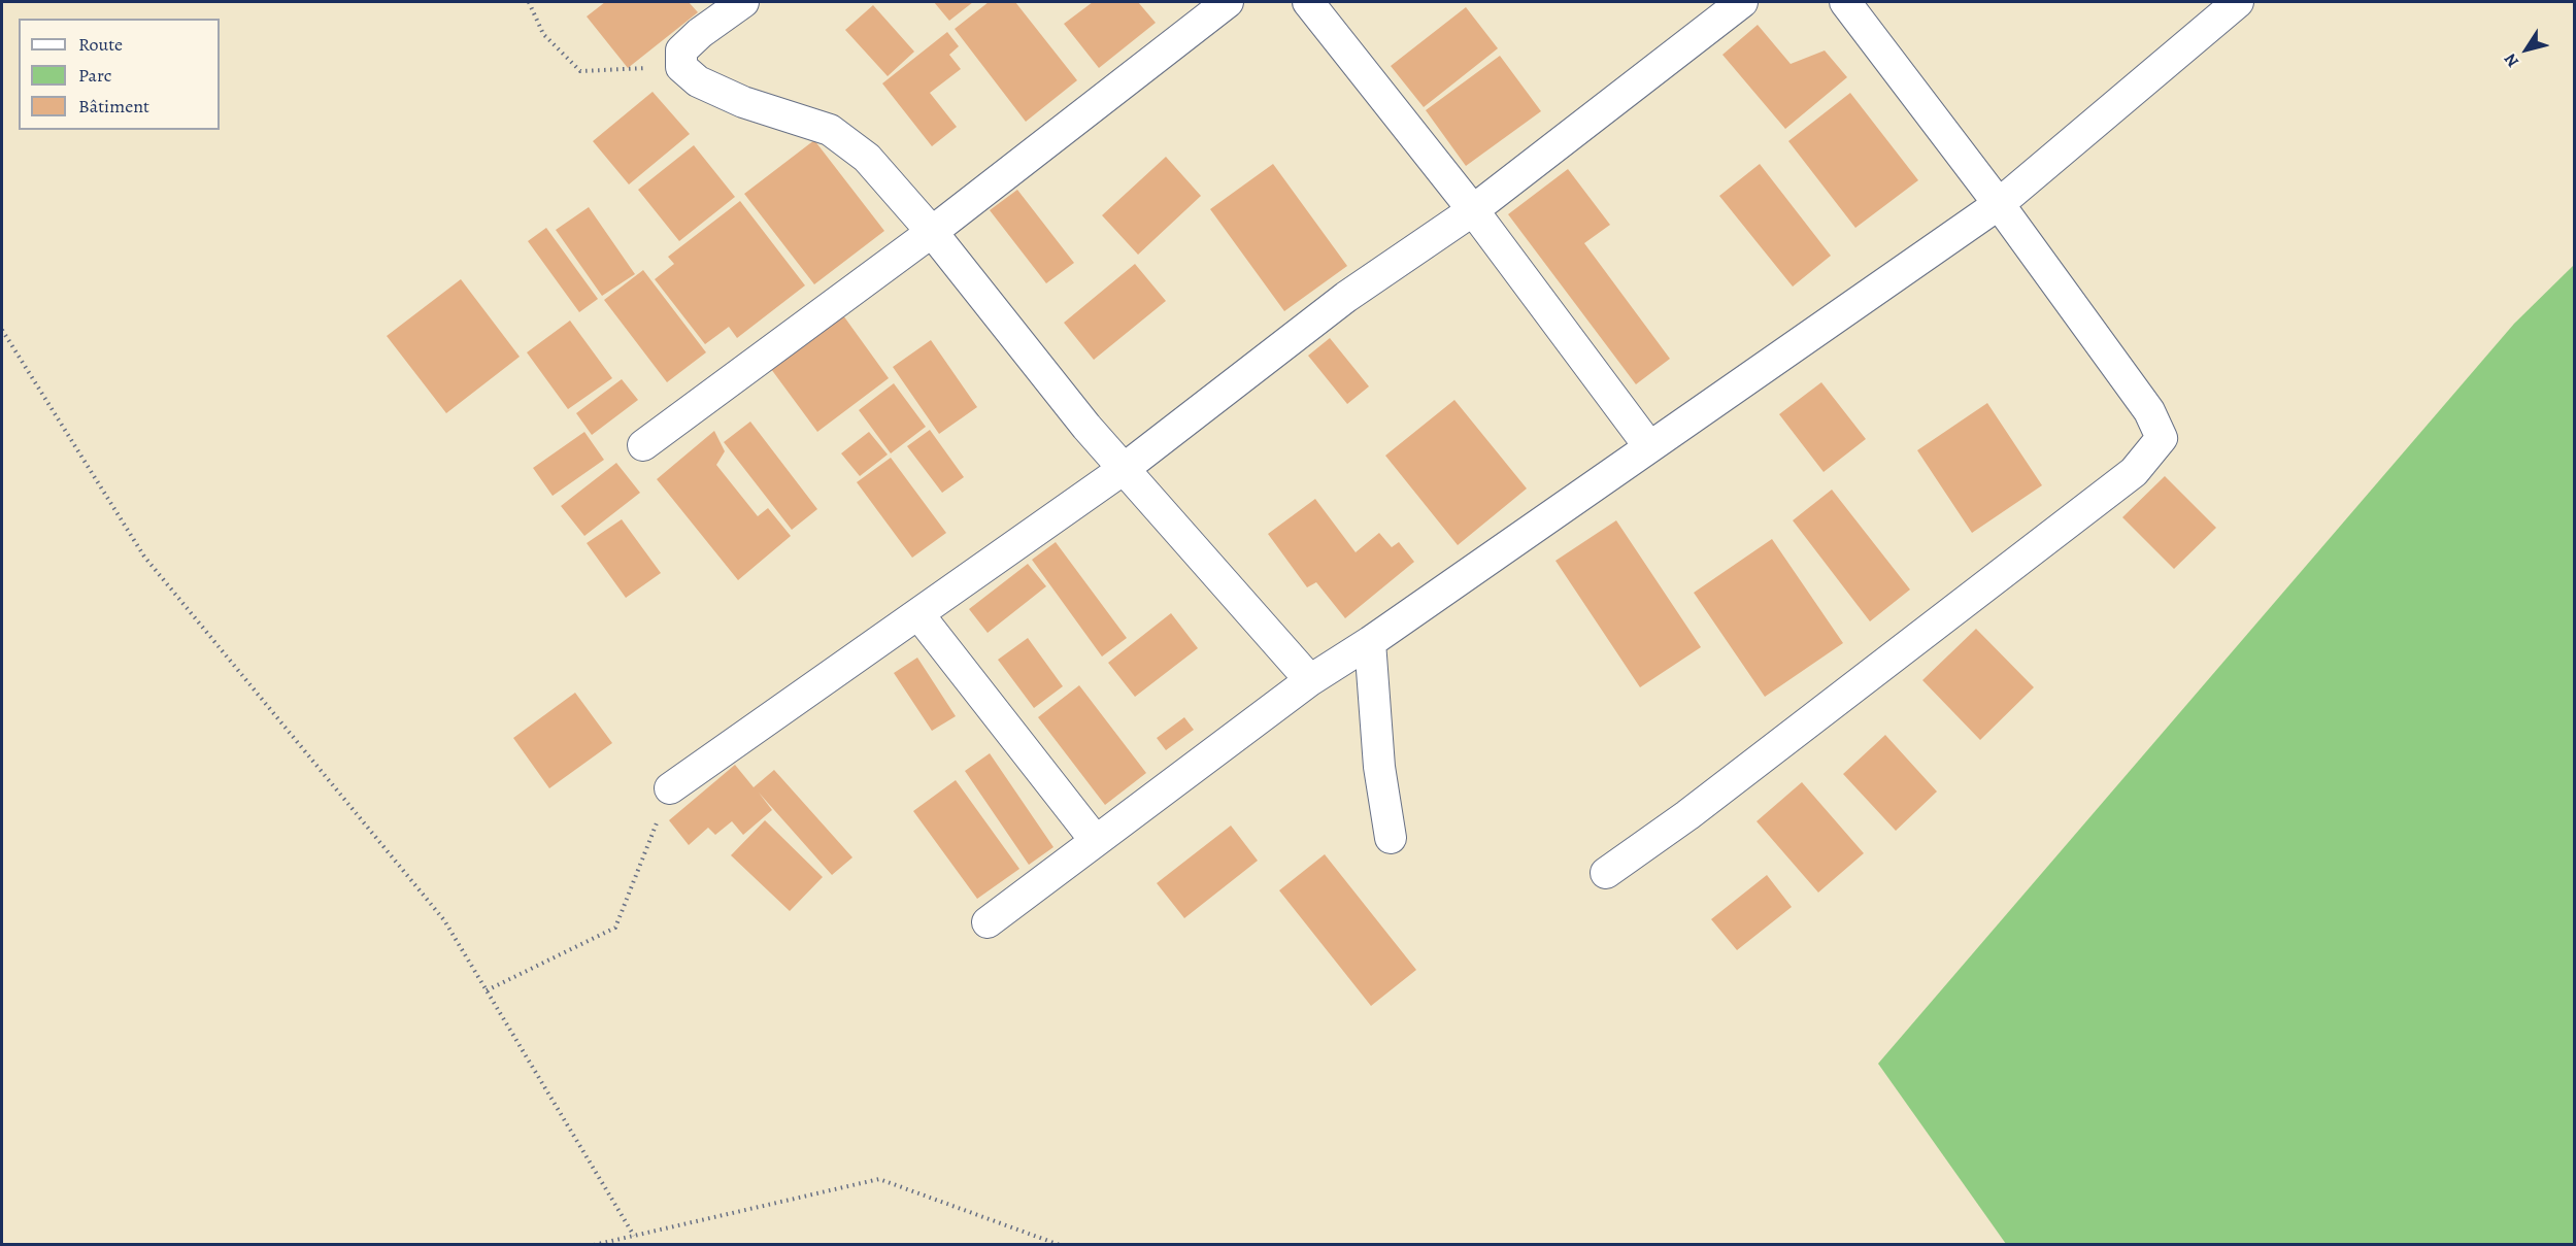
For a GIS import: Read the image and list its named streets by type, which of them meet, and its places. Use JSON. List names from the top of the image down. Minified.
{"legend":["Route","Parc","Bâtiment"],"north":"bottom left"}
